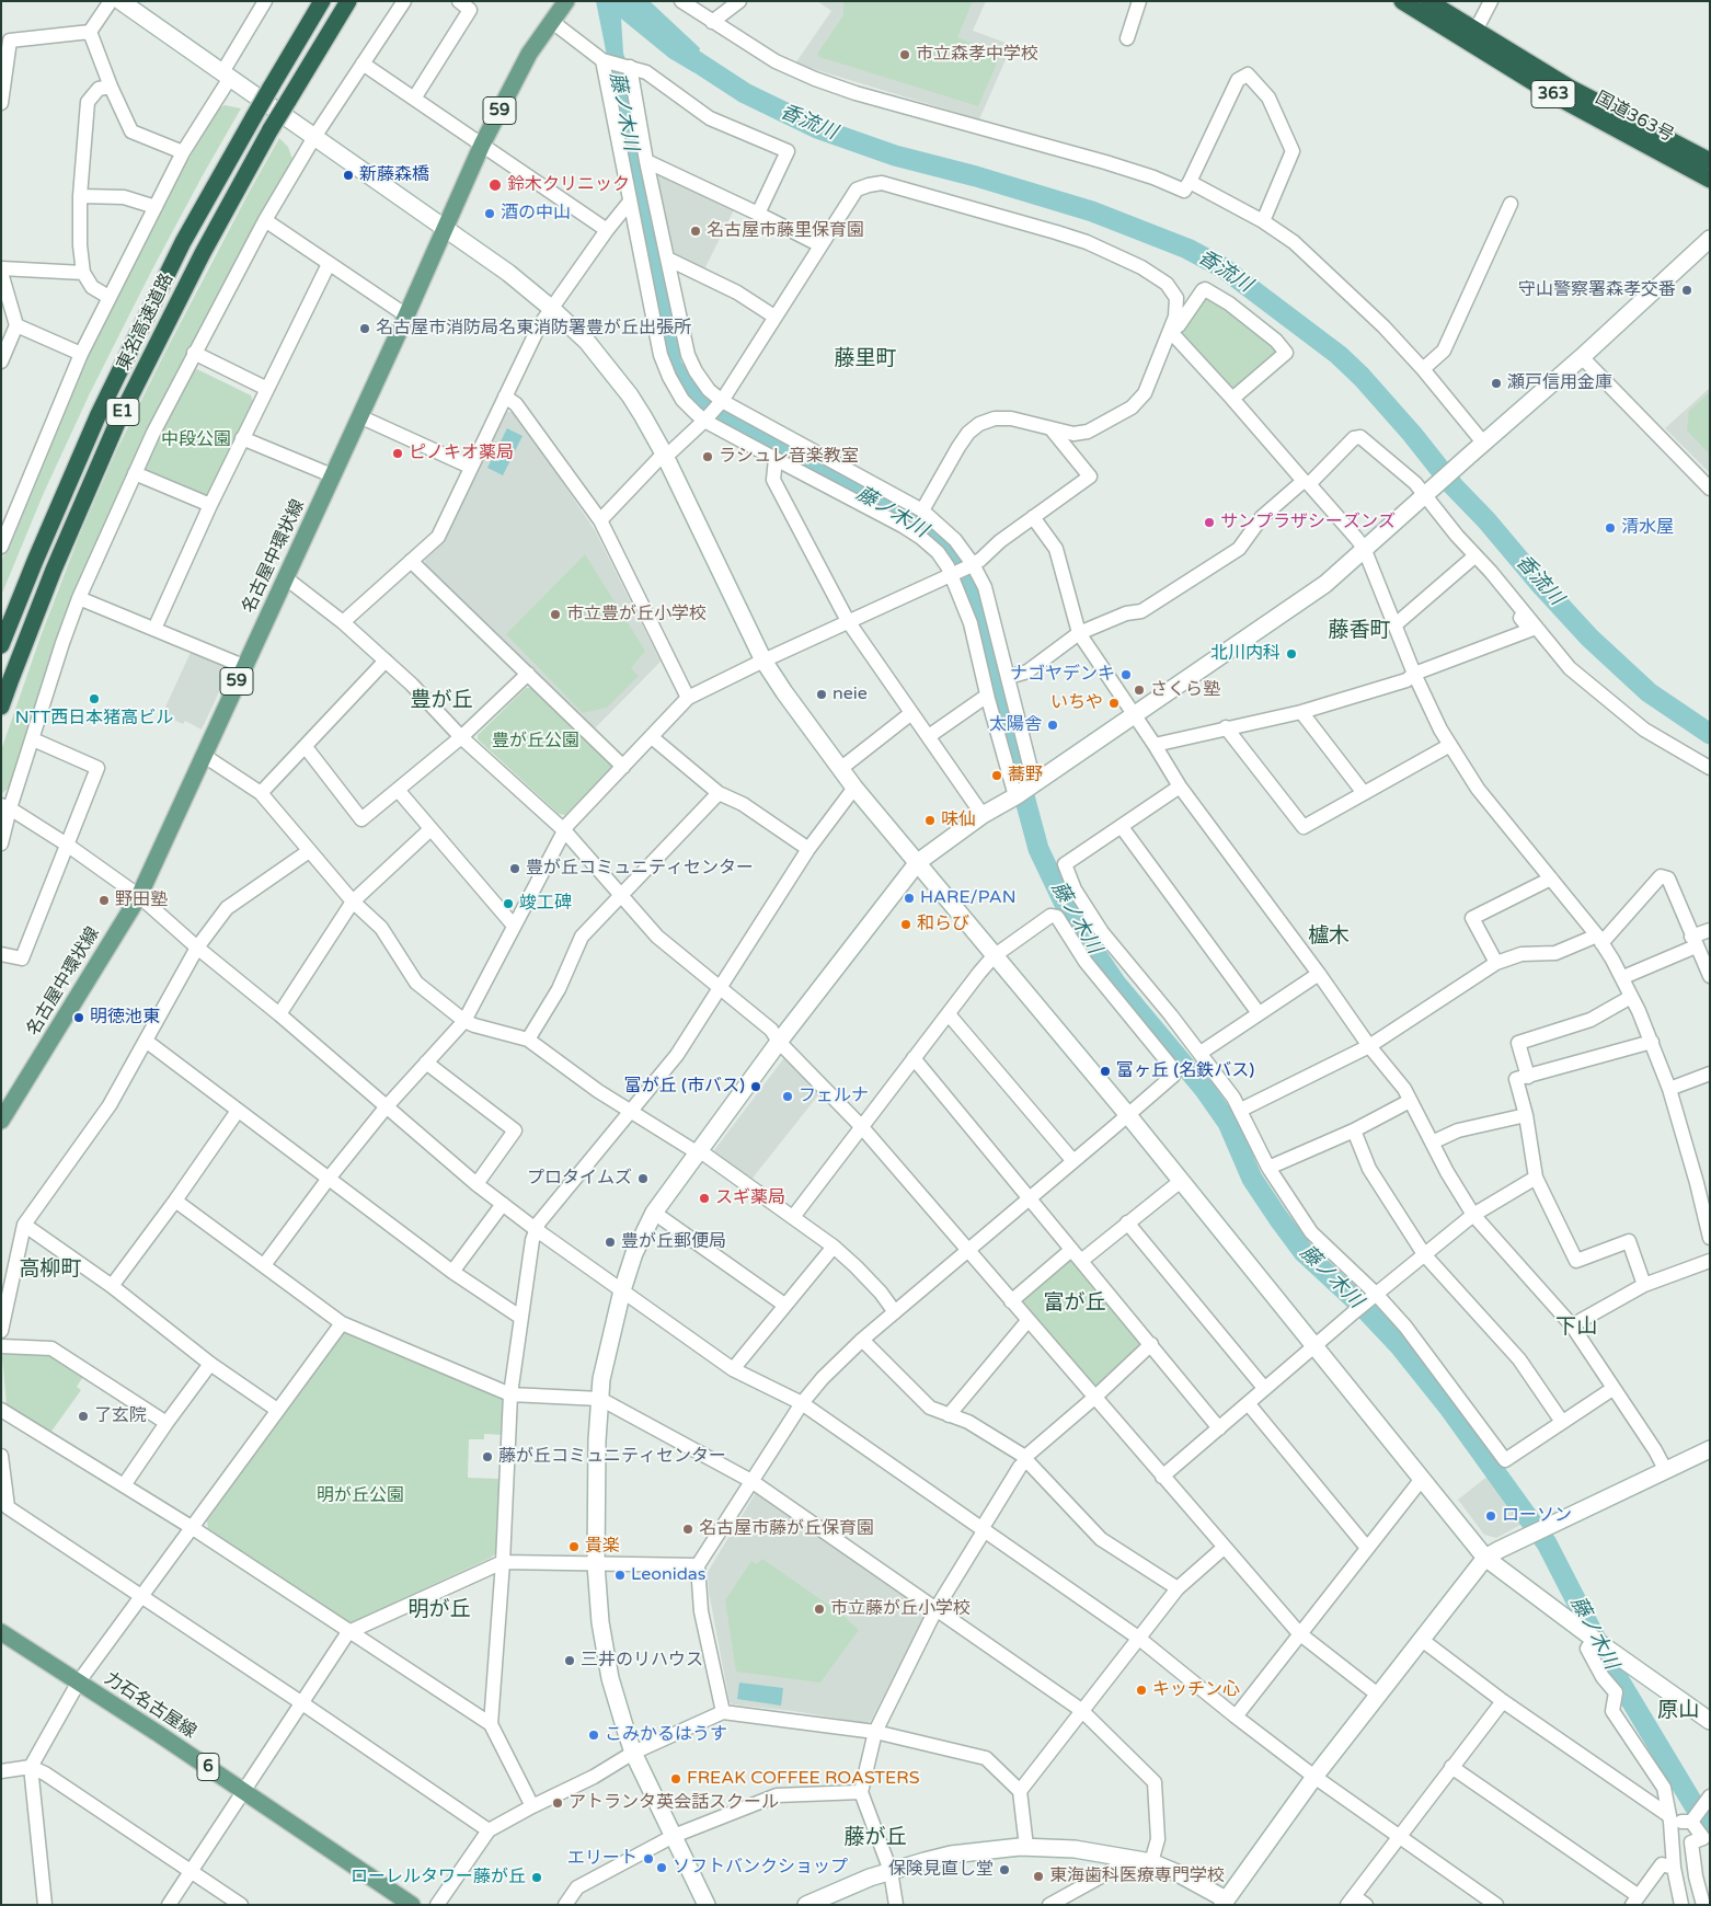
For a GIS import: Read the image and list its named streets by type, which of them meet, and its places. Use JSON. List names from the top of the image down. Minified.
{"streets":{"highway":["363","国道363号","東名高速道路","E1"],"main road":["59","名古屋中環状線","力石名古屋線","6"]},"districts":["藤里町","藤香町","豊が丘","櫨木","高柳町","富が丘","下山","明が丘","原山","藤が丘"],"water":["藤ノ木川","香流川"],"parks":["中段公園","豊が丘公園","明が丘公園"],"places":["市立森孝中学校","新藤森橋","鈴木クリニック","酒の中山","名古屋市藤里保育園","守山警察署森孝交番","名古屋市消防局名東消防署豊が丘出張所","瀬戸信用金庫","ピノキオ薬局","ラシュレ音楽教室","サンプラザシーズンズ","清水屋","市立豊が丘小学校","北川内科","ナゴヤデンキ","さくら塾","neie","NTT西日本猪高ビル","いちや","太陽舎","蕎野","味仙","豊が丘コミュニティセンター","HARE/PAN","野田塾","竣工碑","和らび","明徳池東","富ヶ丘 (名鉄バス)","富が丘 (市バス)","フェルナ","プロタイムズ","スギ薬局","豊が丘郵便局","了玄院","藤が丘コミュニティセンター","ローソン","名古屋市藤が丘保育園","貴楽","Leonidas","市立藤が丘小学校","三井のリハウス","キッチン心","こみかるはうす","FREAK COFFEE ROASTERS","アトランタ英会話スクール","エリート","ソフトバンクショップ","保険見直し堂","東海歯科医療専門学校","ローレルタワー藤が丘"]}
